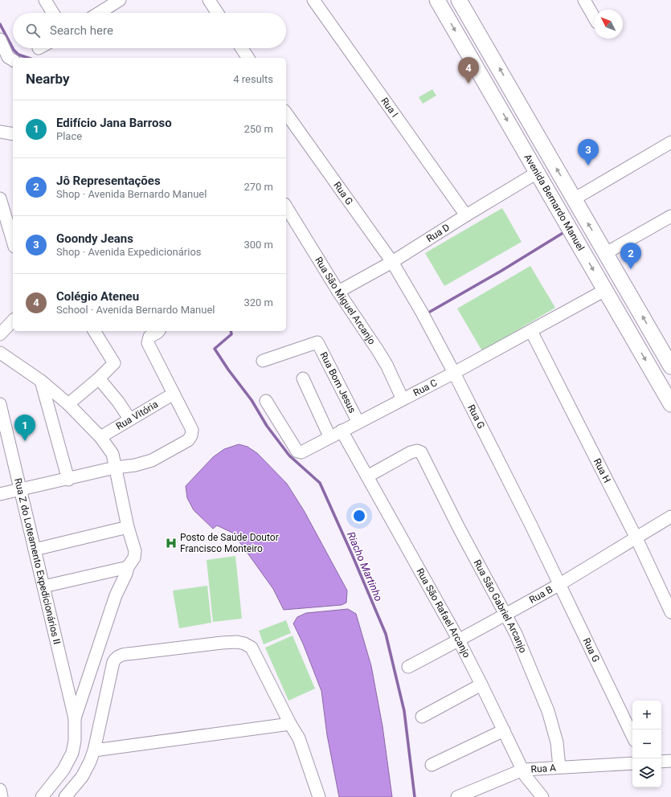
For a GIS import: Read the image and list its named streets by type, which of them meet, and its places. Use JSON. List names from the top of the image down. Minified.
{"streets":{"main road":["Avenida Bernardo Manuel"],"street":["Rua I","Rua G","Rua D","Rua São Miguel Arcanjo","Rua Bom Jesus","Rua C","Rua Vitória","Rua H","Rua Z do Loteamento Expedicionários II","Rua B","Rua São Gabriel Arcanjo","Rua São Rafael Arcanjo","Rua A"]},"crossings":[["Rua I","Rua D"],["Rua G","Rua D"],["Rua G","Rua C"],["Rua G","Rua B"],["Avenida Bernardo Manuel","Rua D"],["Avenida Bernardo Manuel","Rua C"],["Rua D","Rua São Miguel Arcanjo"],["Rua São Miguel Arcanjo","Rua C"],["Rua Bom Jesus","Rua C"],["Rua C","Rua H"],["Rua C","Rua São Rafael Arcanjo"],["Rua H","Rua B"],["Rua B","Rua São Gabriel Arcanjo"],["Rua B","Rua São Rafael Arcanjo"],["Rua São Gabriel Arcanjo","Rua São Rafael Arcanjo"],["Rua São Gabriel Arcanjo","Rua A"],["Rua São Rafael Arcanjo","Rua A"]],"water":["Riacho Martinho"],"places":{"hospital":["Posto de Saúde Doutor Francisco Monteiro"]},"north":"top left","page":{"search":"Search here","pins":["4","3","2","1"],"heading":["Nearby","4 results"],"list":[{"mark":"1","name":"Edifício Jana Barroso","note":"Place","value":"250 m"},{"mark":"2","name":"Jô Representações","note":"Shop · Avenida Bernardo Manuel","value":"270 m"},{"mark":"3","name":"Goondy Jeans","note":"Shop · Avenida Expedicionários","value":"300 m"},{"mark":"4","name":"Colégio Ateneu","note":"School · Avenida Bernardo Manuel","value":"320 m"}],"map_buttons":["+","−"]}}
